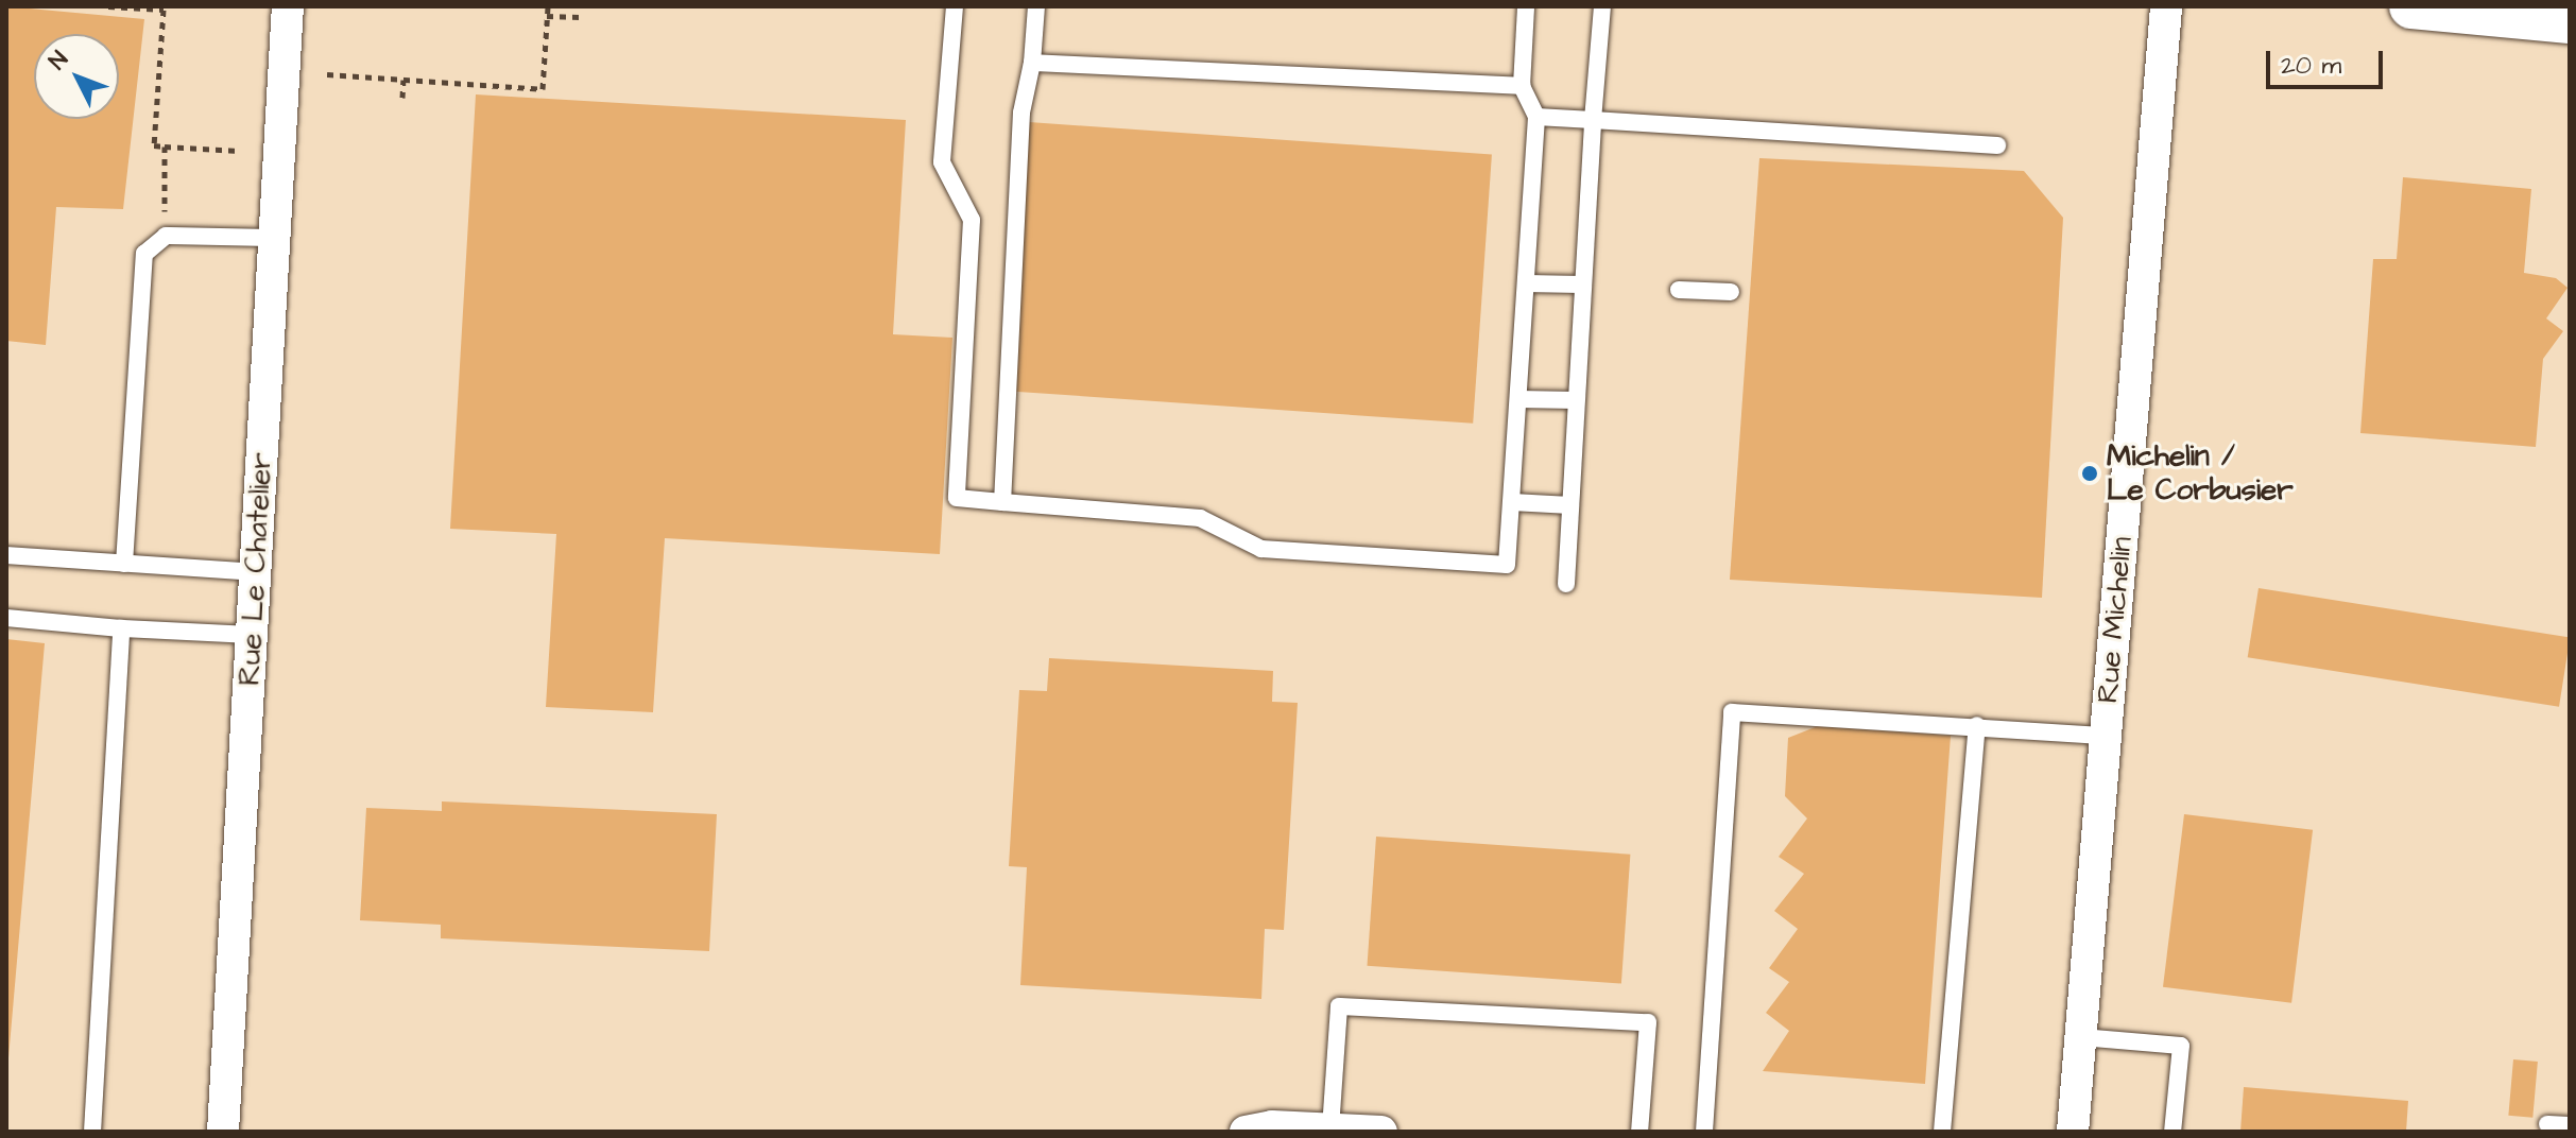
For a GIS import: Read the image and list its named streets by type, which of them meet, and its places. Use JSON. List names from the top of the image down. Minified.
{"streets":{"street":["Rue Le Chatelier","Rue Michelin"]},"places":["Michelin / Le Corbusier"],"scale_bar":"20 m","north":"top left"}
